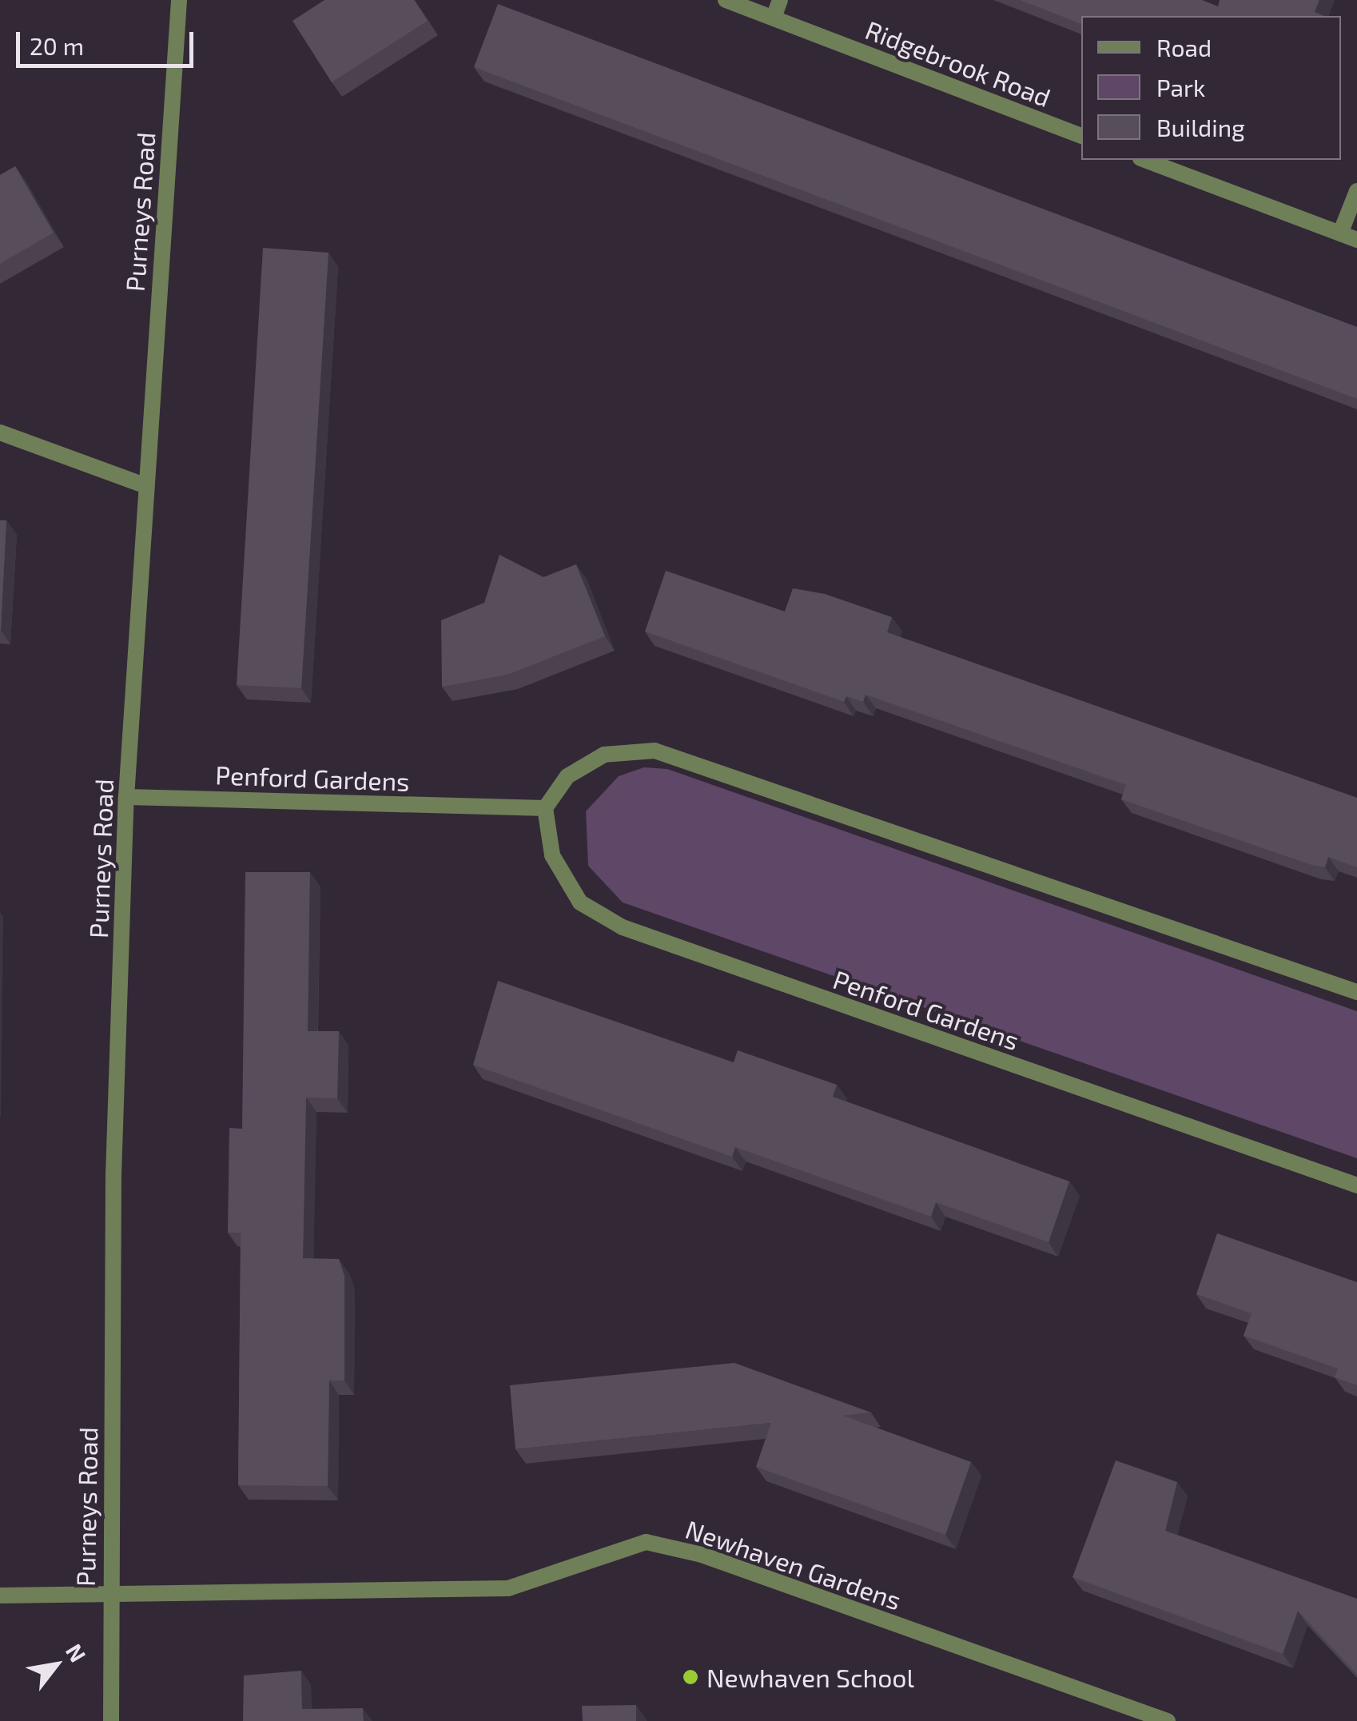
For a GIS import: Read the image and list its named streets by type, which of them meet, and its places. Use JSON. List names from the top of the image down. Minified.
{"streets":{"street":["Ridgebrook Road","Purneys Road","Penford Gardens","Newhaven Gardens"]},"crossings":[["Purneys Road","Penford Gardens"],["Purneys Road","Newhaven Gardens"]],"places":["Newhaven School"],"legend":["Road","Park","Building"],"scale_bar":"20 m","north":"top right"}
